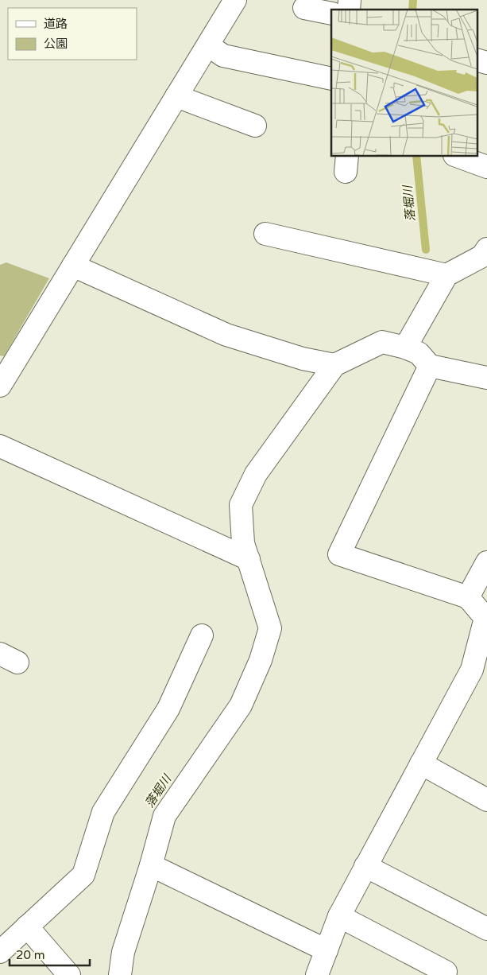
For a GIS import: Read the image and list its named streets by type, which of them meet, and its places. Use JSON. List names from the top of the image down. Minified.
{"water":["落堀川"],"legend":["道路","公園"],"scale_bar":"20 m"}
